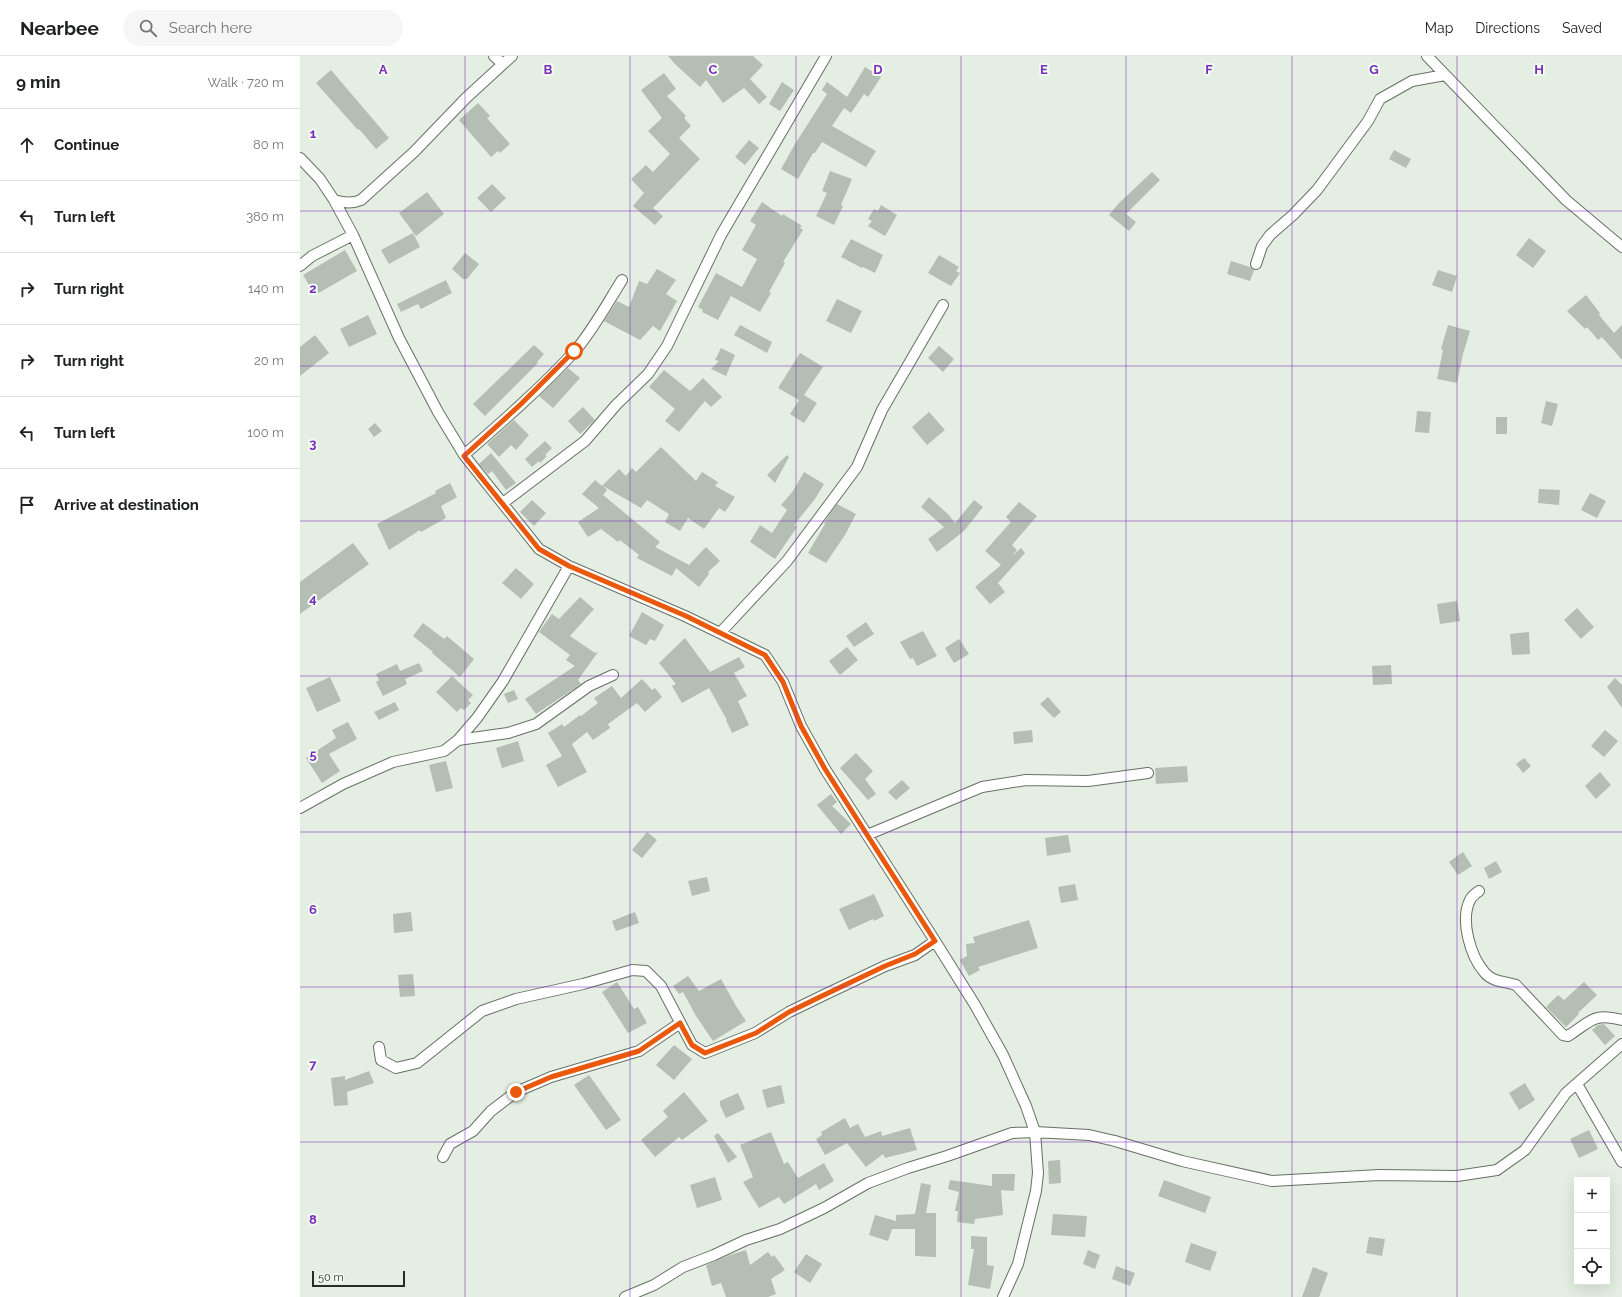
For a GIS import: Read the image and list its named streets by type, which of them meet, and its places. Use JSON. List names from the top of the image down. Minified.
{"scale_bar":"50 m","page":{"header":"Nearbee","search":"Search here","nav":["Map","Directions","Saved"],"heading":["9 min","Walk · 720 m"],"list":[["Continue","80 m"],["Turn left","380 m"],["Turn right","140 m"],["Turn right","20 m"],["Turn left","100 m"],"Arrive at destination"],"map_buttons":["+","−"],"scale":"50 m"},"grid":{"columns":["A","B","C","D","E","F","G","H"],"rows":["1","2","3","4","5","6","7","8"]}}
